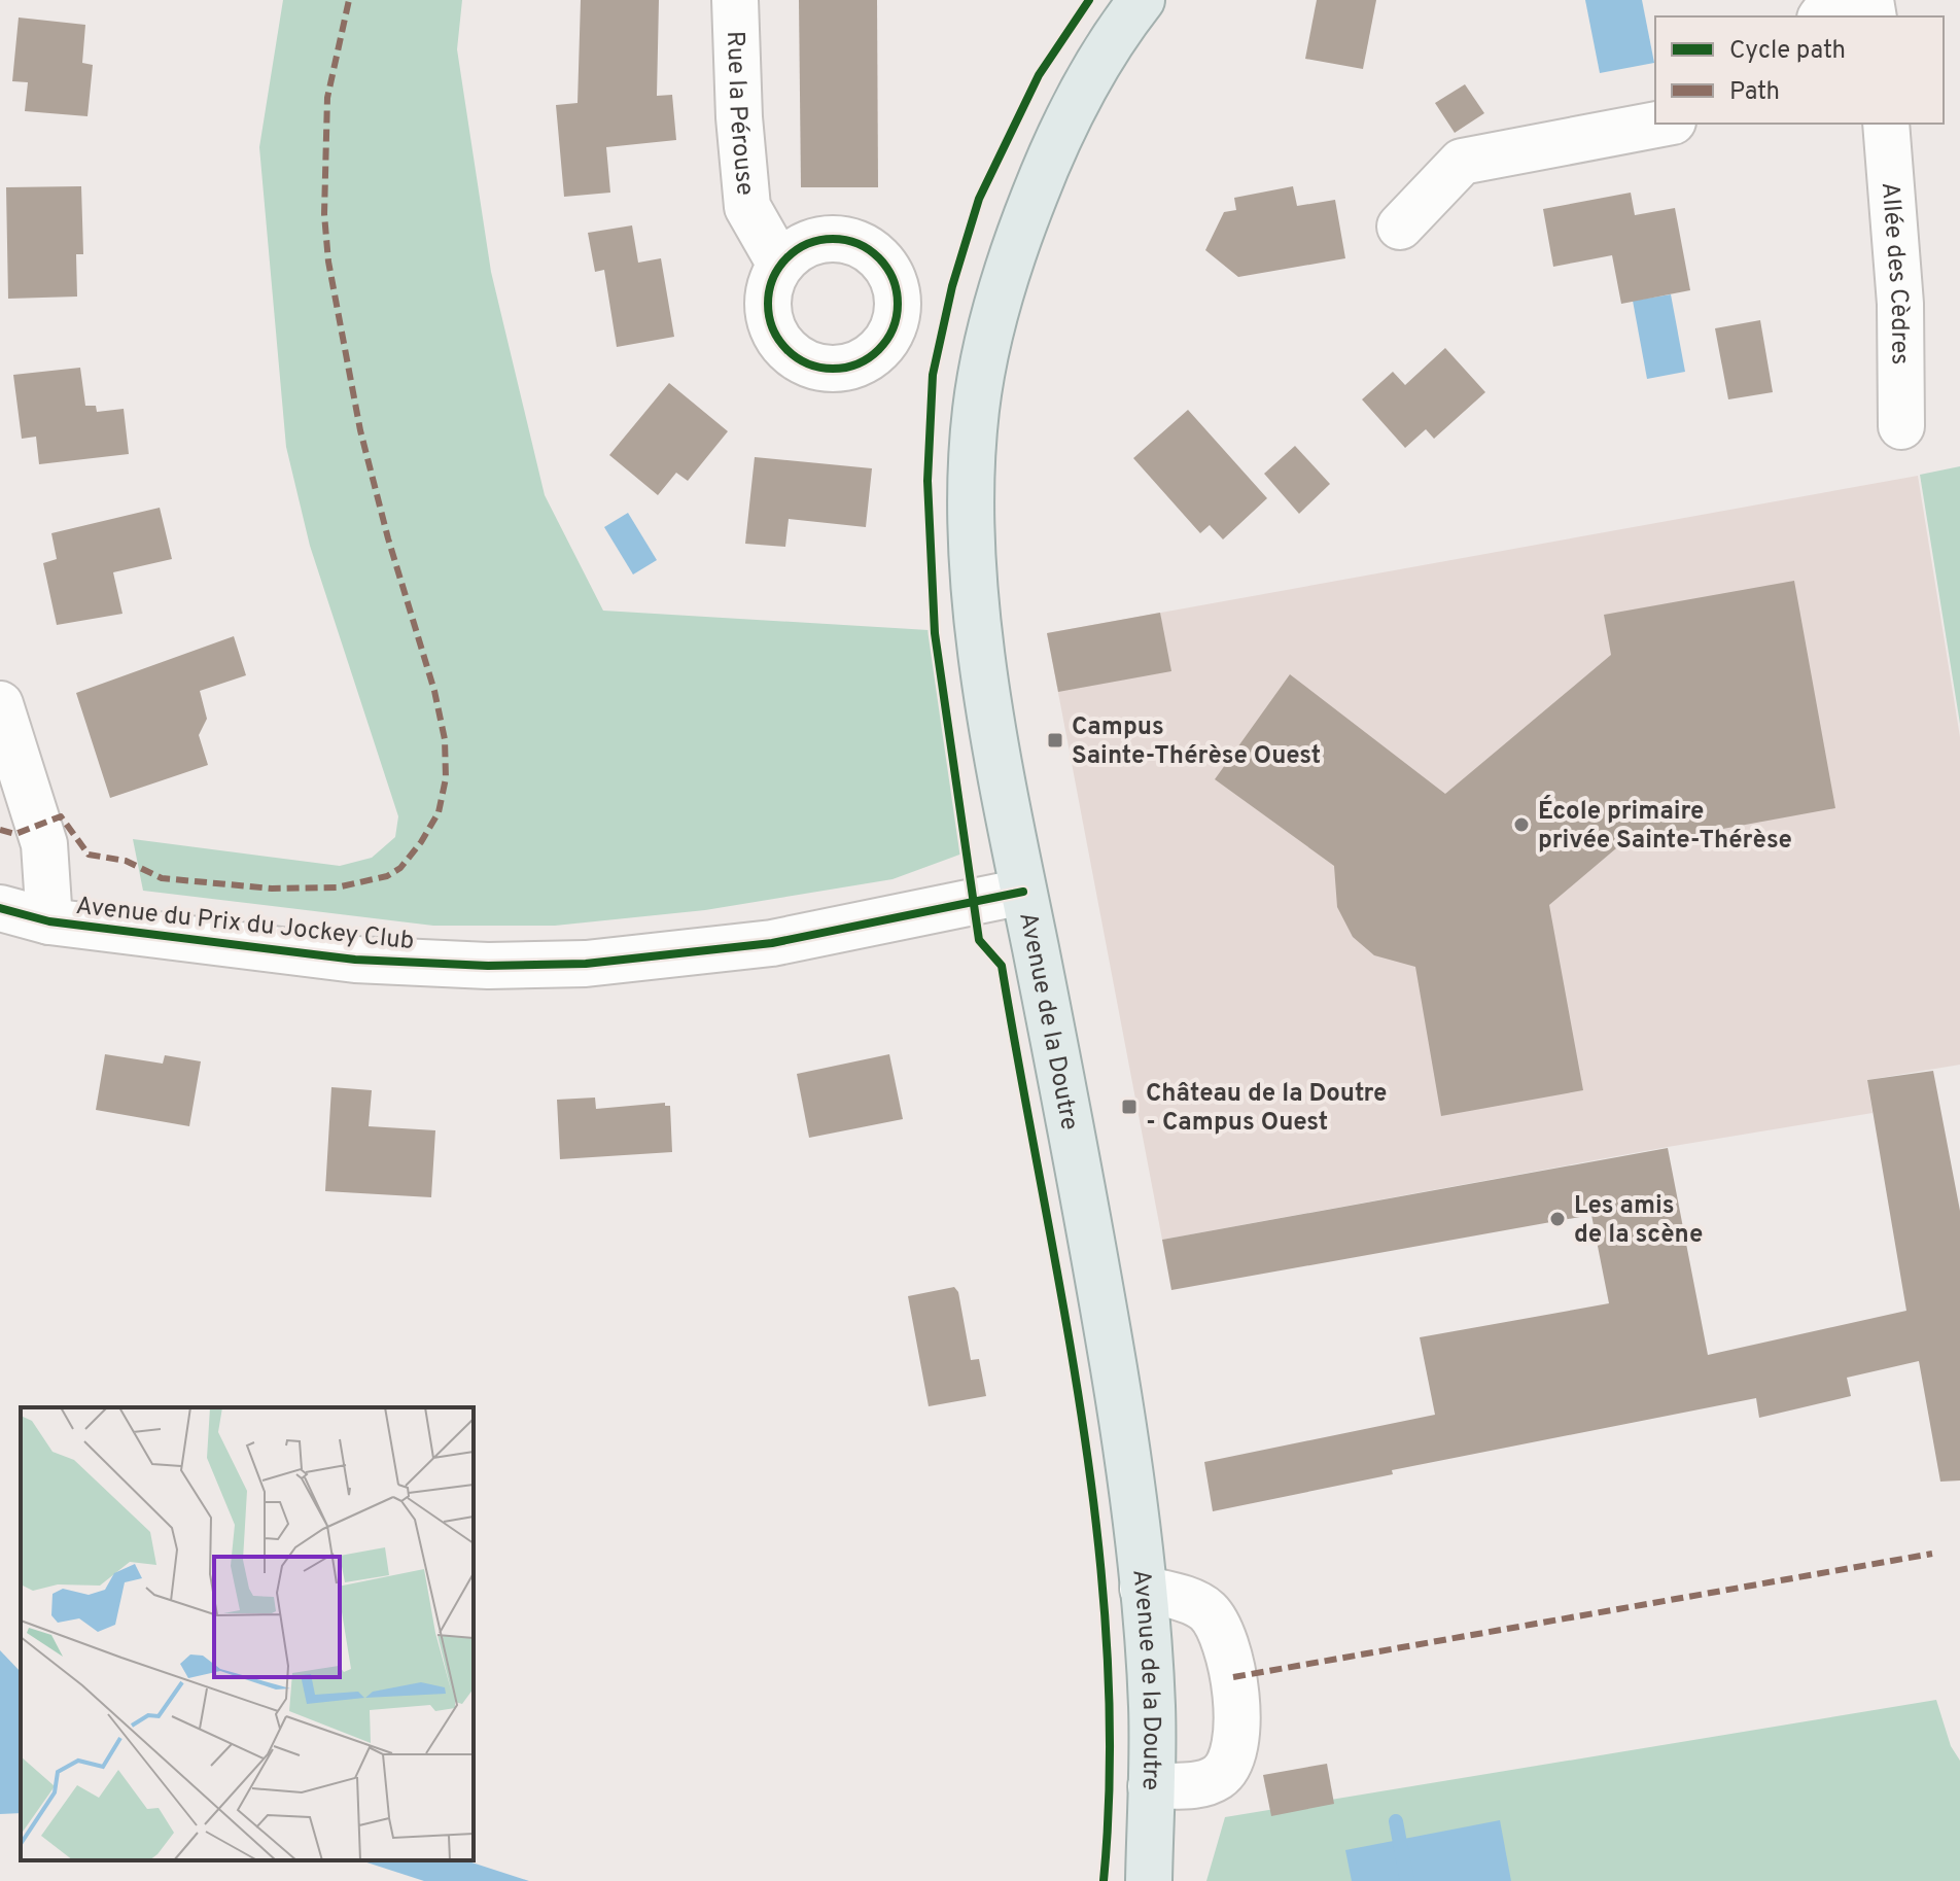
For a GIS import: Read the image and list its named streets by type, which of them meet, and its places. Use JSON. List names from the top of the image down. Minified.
{"streets":{"main road":["Avenue de la Doutre"],"street":["Rue la Pérouse","Allée des Cèdres","Avenue du Prix du Jockey Club"]},"crossings":[["Avenue du Prix du Jockey Club","Avenue de la Doutre"]],"places":{"transit":["Campus Sainte-Thérèse Ouest","Château de la Doutre - Campus Ouest"],"other":["École primaire privée Sainte-Thérèse","Les amis de la scène"]},"legend":["Cycle path","Path"]}
